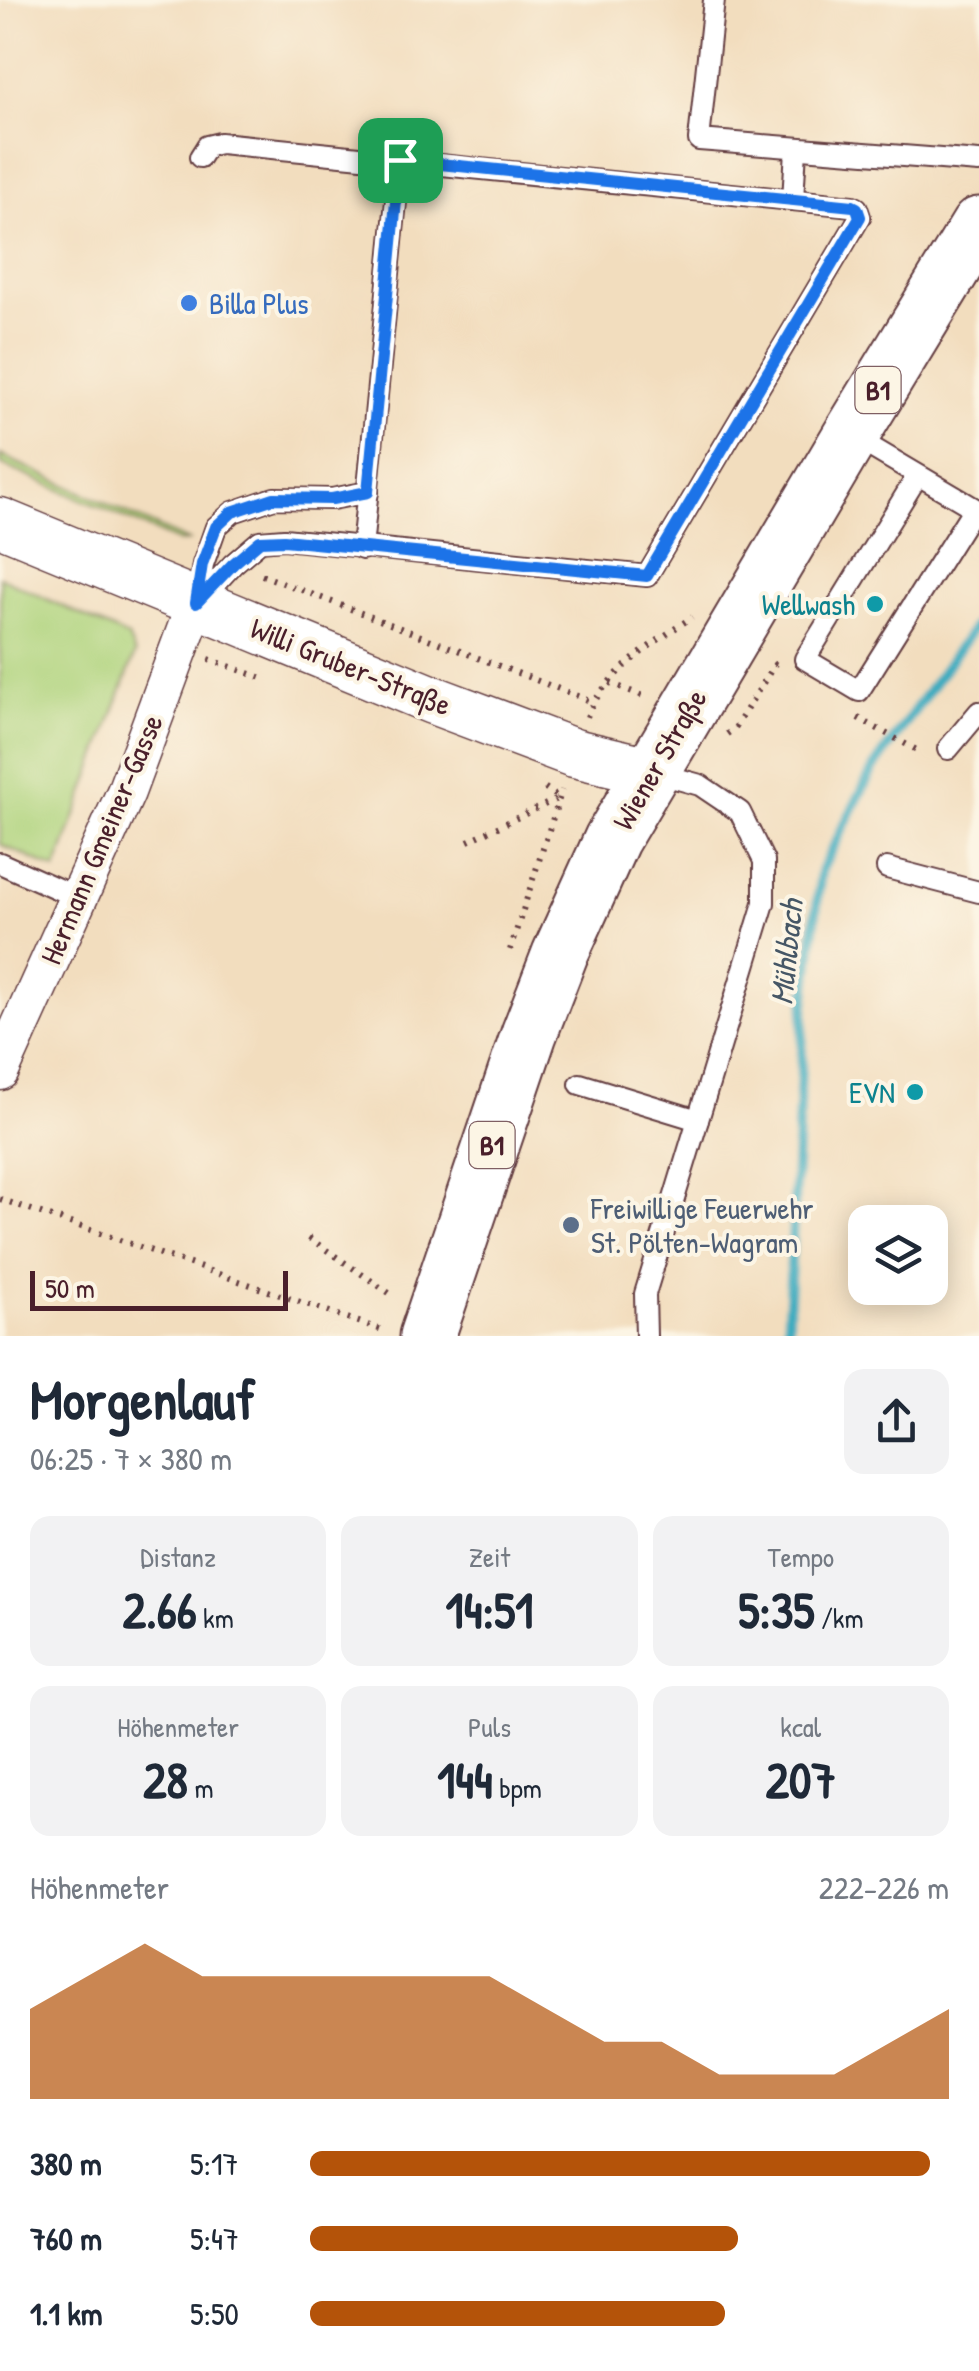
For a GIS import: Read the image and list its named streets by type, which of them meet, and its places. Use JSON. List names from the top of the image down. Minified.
{"streets":{"main road":["B1","Wiener Straße"],"street":["Willi Gruber-Straße","Hermann Gmeiner-Gasse"]},"crossings":[["Willi Gruber-Straße","Wiener Straße"],["Willi Gruber-Straße","Hermann Gmeiner-Gasse"]],"water":["Mühlbach"],"places":["Billa Plus","Wellwash","EVN","Freiwillige Feuerwehr St. Pölten-Wagram"],"scale_bar":"50 m","page":{"scale":"50 m","heading":["Morgenlauf","06:25 · 7 × 380 m"],"stats":[["Distanz","2.66 km"],["Zeit","14:51"],["Tempo","5:35 /km"],["Höhenmeter","28 m"],["Puls","144 bpm"],["kcal","207"]],"chart":["Höhenmeter","222–226 m"],"list":[{"name":"380 m","note":"5:17"},{"name":"760 m","note":"5:47"},{"name":"1.1 km","note":"5:50"}]}}
